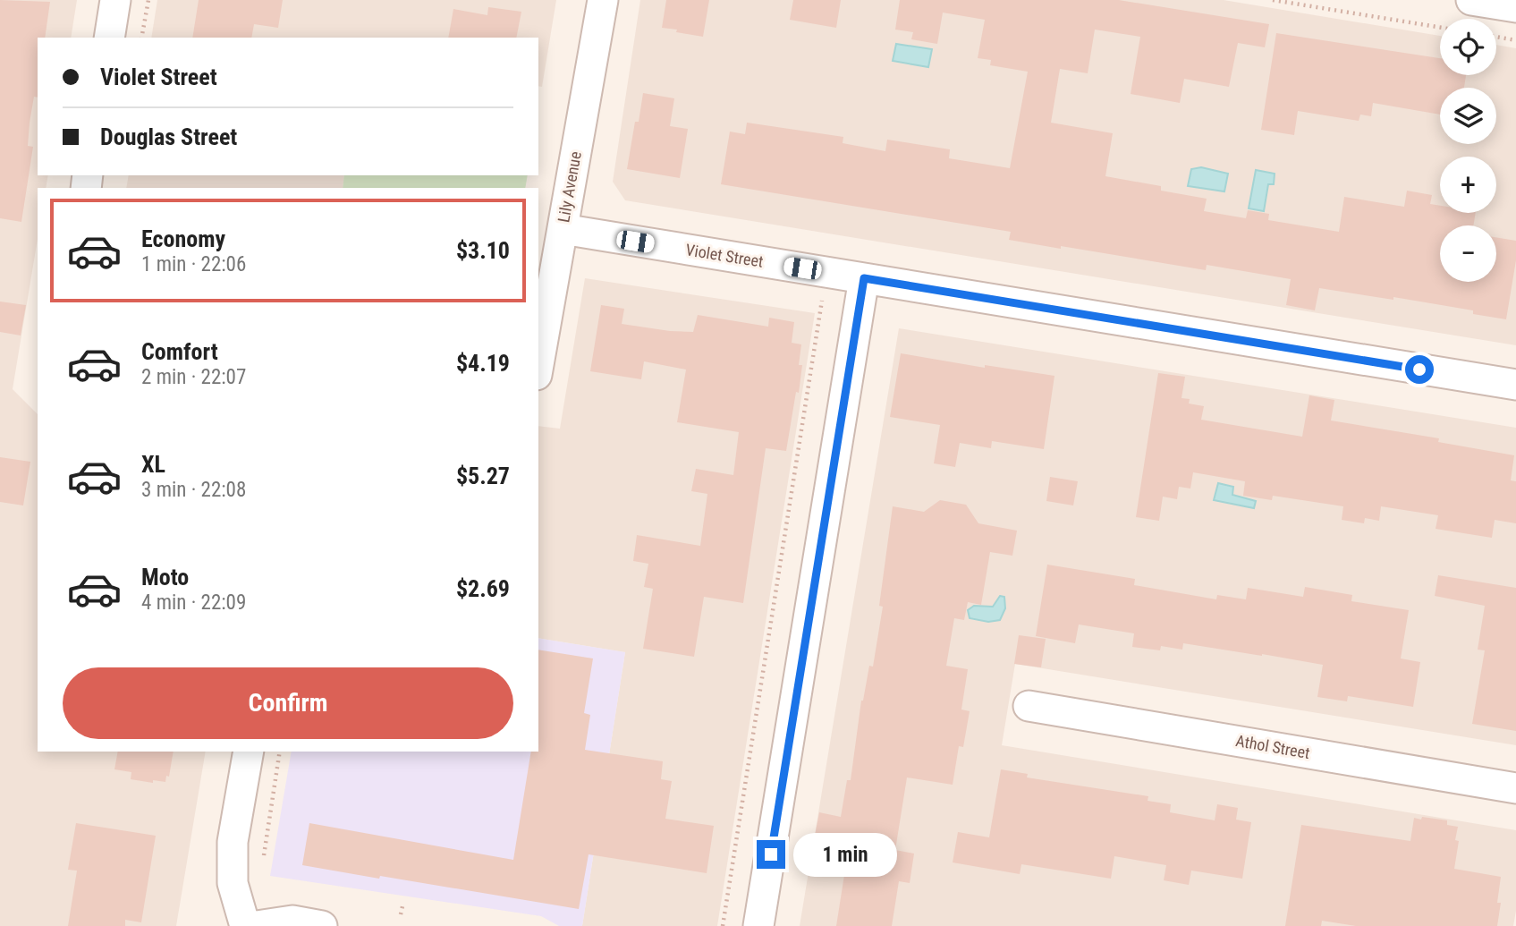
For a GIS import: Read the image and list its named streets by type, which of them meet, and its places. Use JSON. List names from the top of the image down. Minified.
{"streets":{"street":["Lily Avenue","Violet Street","Athol Street"]},"crossings":[["Lily Avenue","Violet Street"]],"page":{"map_buttons":["+","−"],"banner":["Violet Street","Douglas Street"],"list":[{"name":"Economy","note":"1 min · 22:06","value":"$3.10"},{"name":"Comfort","note":"2 min · 22:07","value":"$4.19"},{"name":"XL","note":"3 min · 22:08","value":"$5.27"},{"name":"Moto","note":"4 min · 22:09","value":"$2.69"}],"buttons":"Confirm","bubble":"1 min"}}
